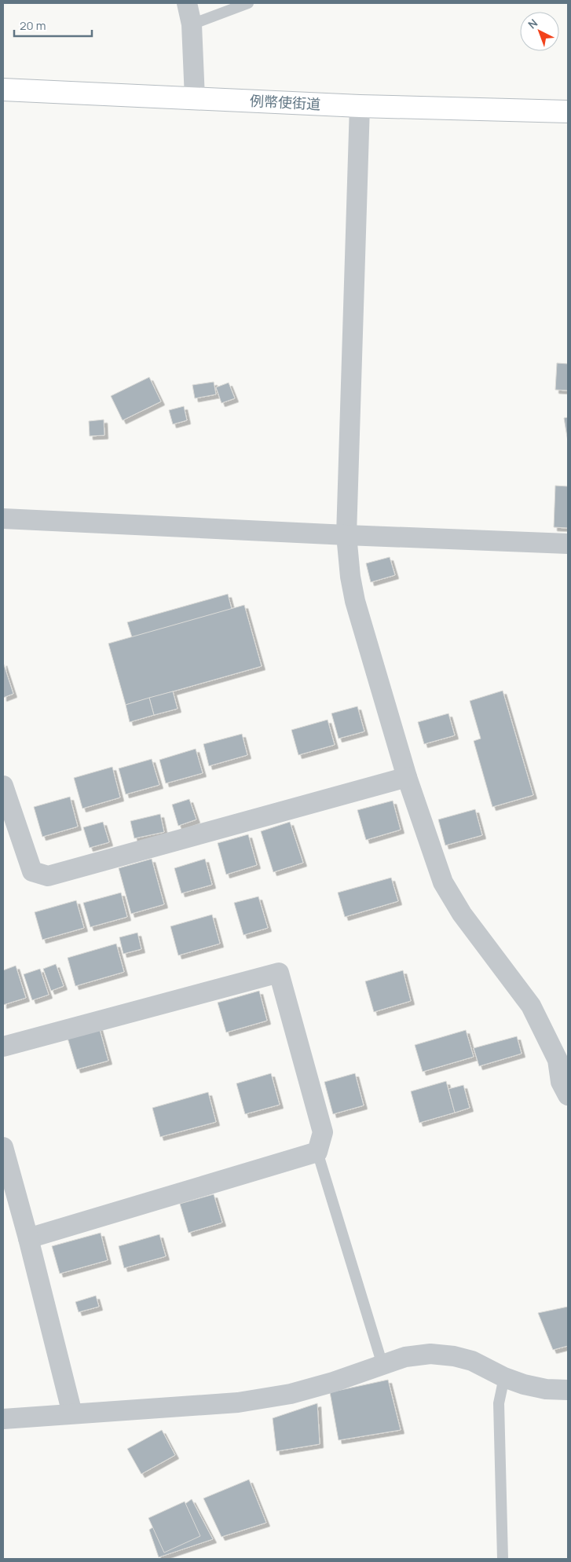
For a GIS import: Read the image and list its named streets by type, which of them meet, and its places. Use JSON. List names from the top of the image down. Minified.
{"streets":{"main road":["例幣使街道"]},"scale_bar":"20 m","north":"top left"}
